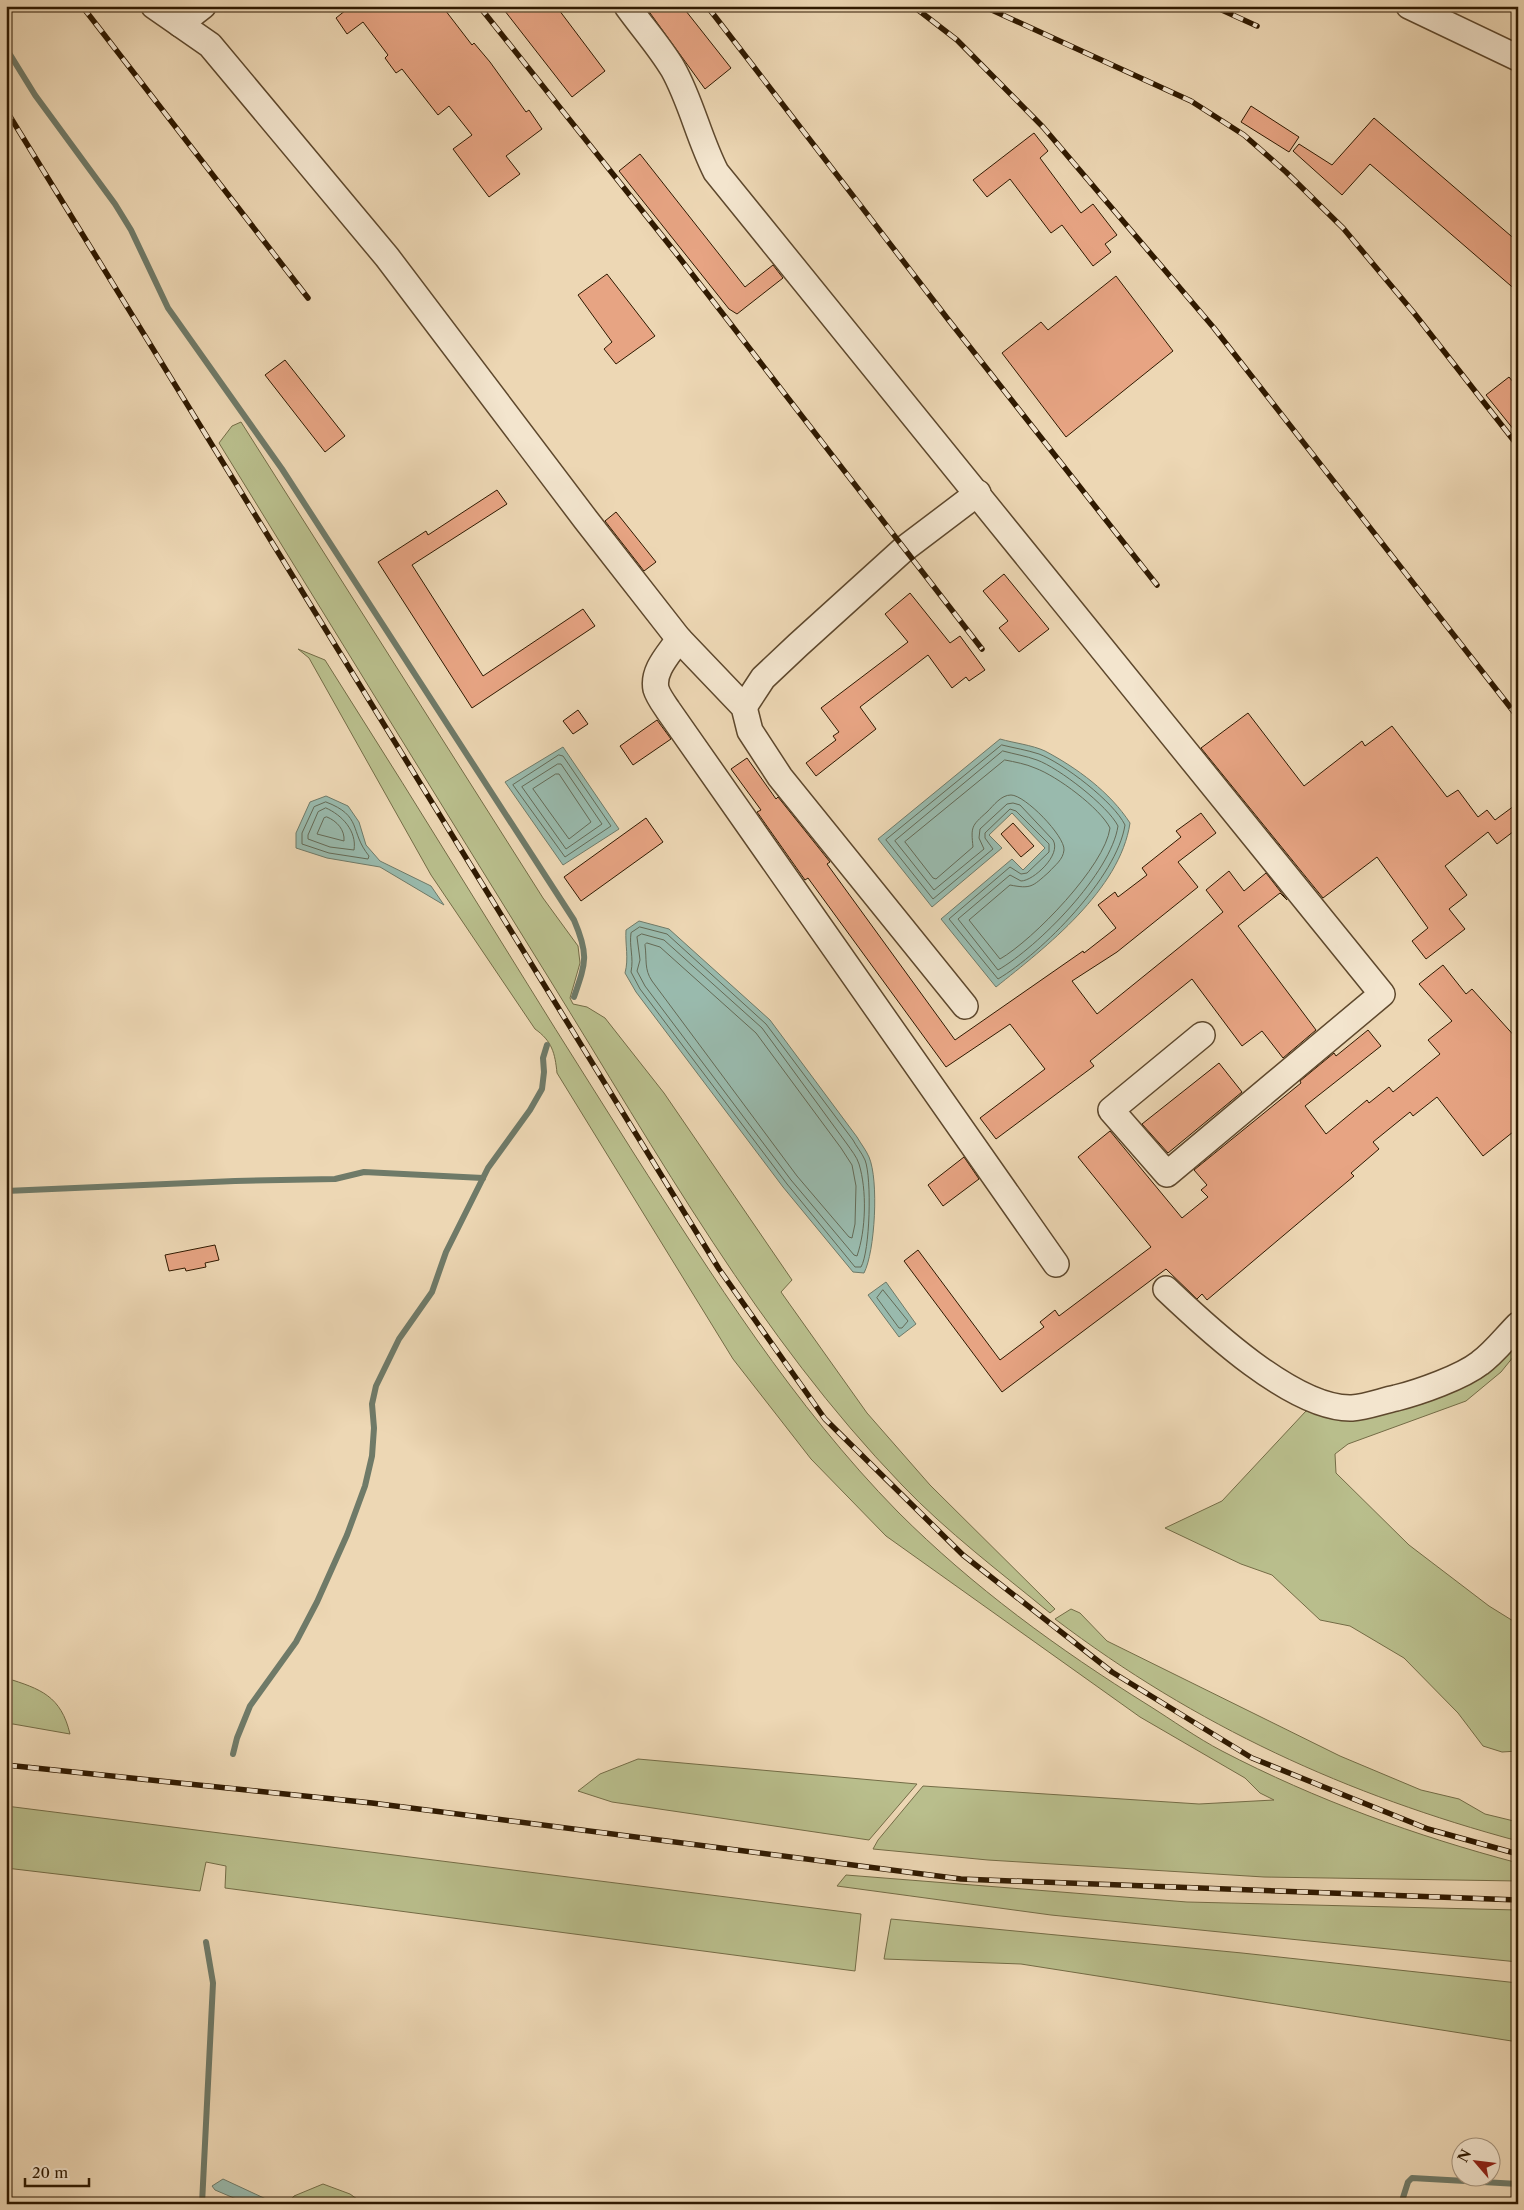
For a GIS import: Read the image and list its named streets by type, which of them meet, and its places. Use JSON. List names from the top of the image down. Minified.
{"scale_bar":"20 m","north":"top left"}
